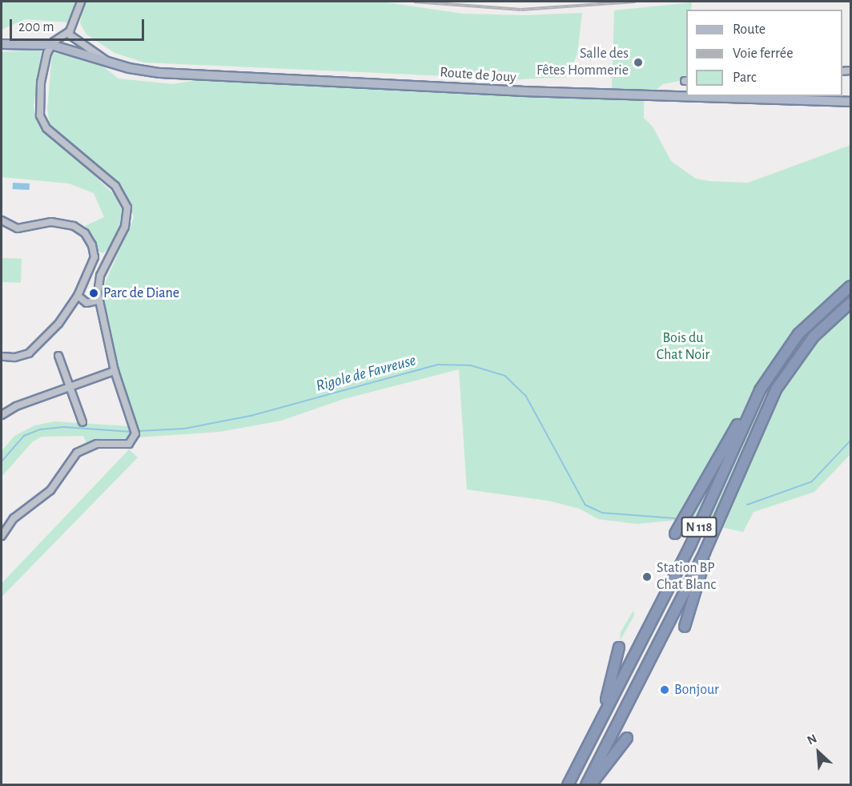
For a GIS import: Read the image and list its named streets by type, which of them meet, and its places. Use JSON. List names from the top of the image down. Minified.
{"streets":{"highway":["N 118"],"main road":["Route de Jouy"]},"water":["Rigole de Favreuse"],"parks":["Bois du Chat Noir"],"places":["Salle des Fêtes Hommerie","Parc de Diane","Station BP Chat Blanc","Bonjour"],"legend":["Route","Voie ferrée","Parc"],"scale_bar":"200 m","north":"top left"}
